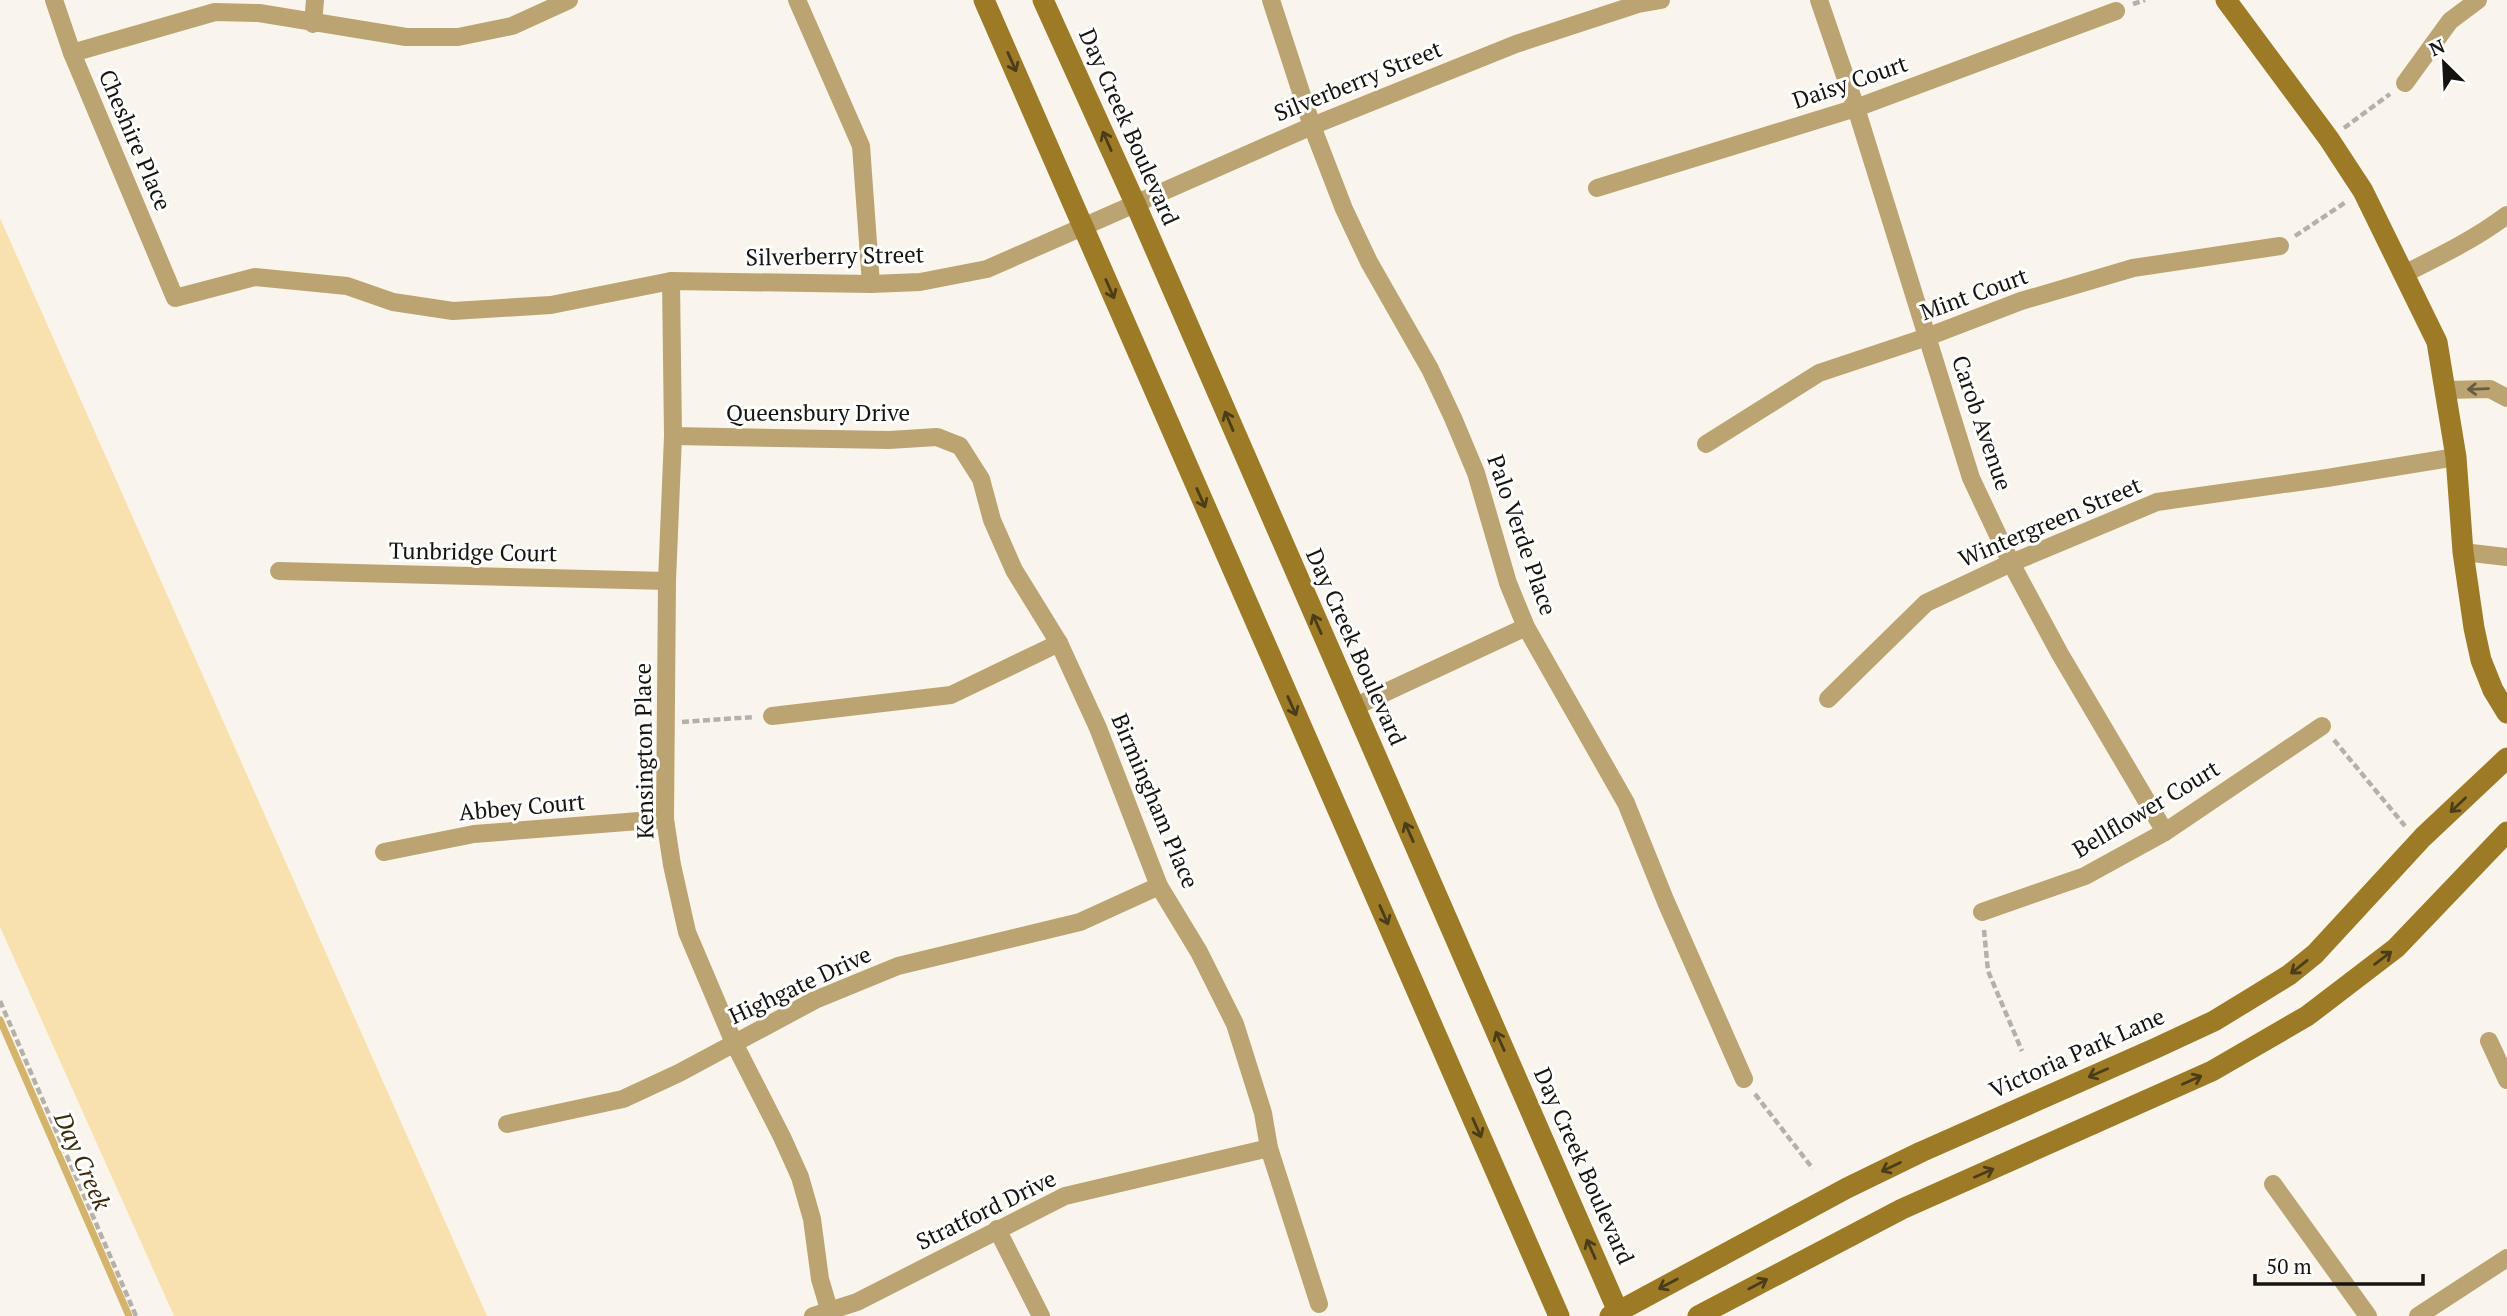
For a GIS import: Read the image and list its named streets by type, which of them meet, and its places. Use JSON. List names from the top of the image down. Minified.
{"streets":{"main road":["Day Creek Boulevard","Victoria Park Lane"],"street":["Silverberry Street","Daisy Court","Cheshire Place","Mint Court","Queensbury Drive","Carob Avenue","Wintergreen Street","Palo Verde Place","Tunbridge Court","Kensington Place","Birmingham Place","Abbey Court","Bellflower Court","Highgate Drive","Stratford Drive"]},"crossings":[["Silverberry Street","Day Creek Boulevard"],["Silverberry Street","Cheshire Place"],["Silverberry Street","Palo Verde Place"],["Silverberry Street","Kensington Place"],["Daisy Court","Carob Avenue"],["Day Creek Boulevard","Victoria Park Lane"],["Mint Court","Carob Avenue"],["Queensbury Drive","Kensington Place"],["Queensbury Drive","Birmingham Place"],["Carob Avenue","Wintergreen Street"],["Carob Avenue","Bellflower Court"],["Tunbridge Court","Kensington Place"],["Kensington Place","Abbey Court"],["Kensington Place","Highgate Drive"],["Kensington Place","Stratford Drive"],["Birmingham Place","Highgate Drive"],["Birmingham Place","Stratford Drive"]],"water":["Day Creek"],"scale_bar":"50 m","north":"top left"}
